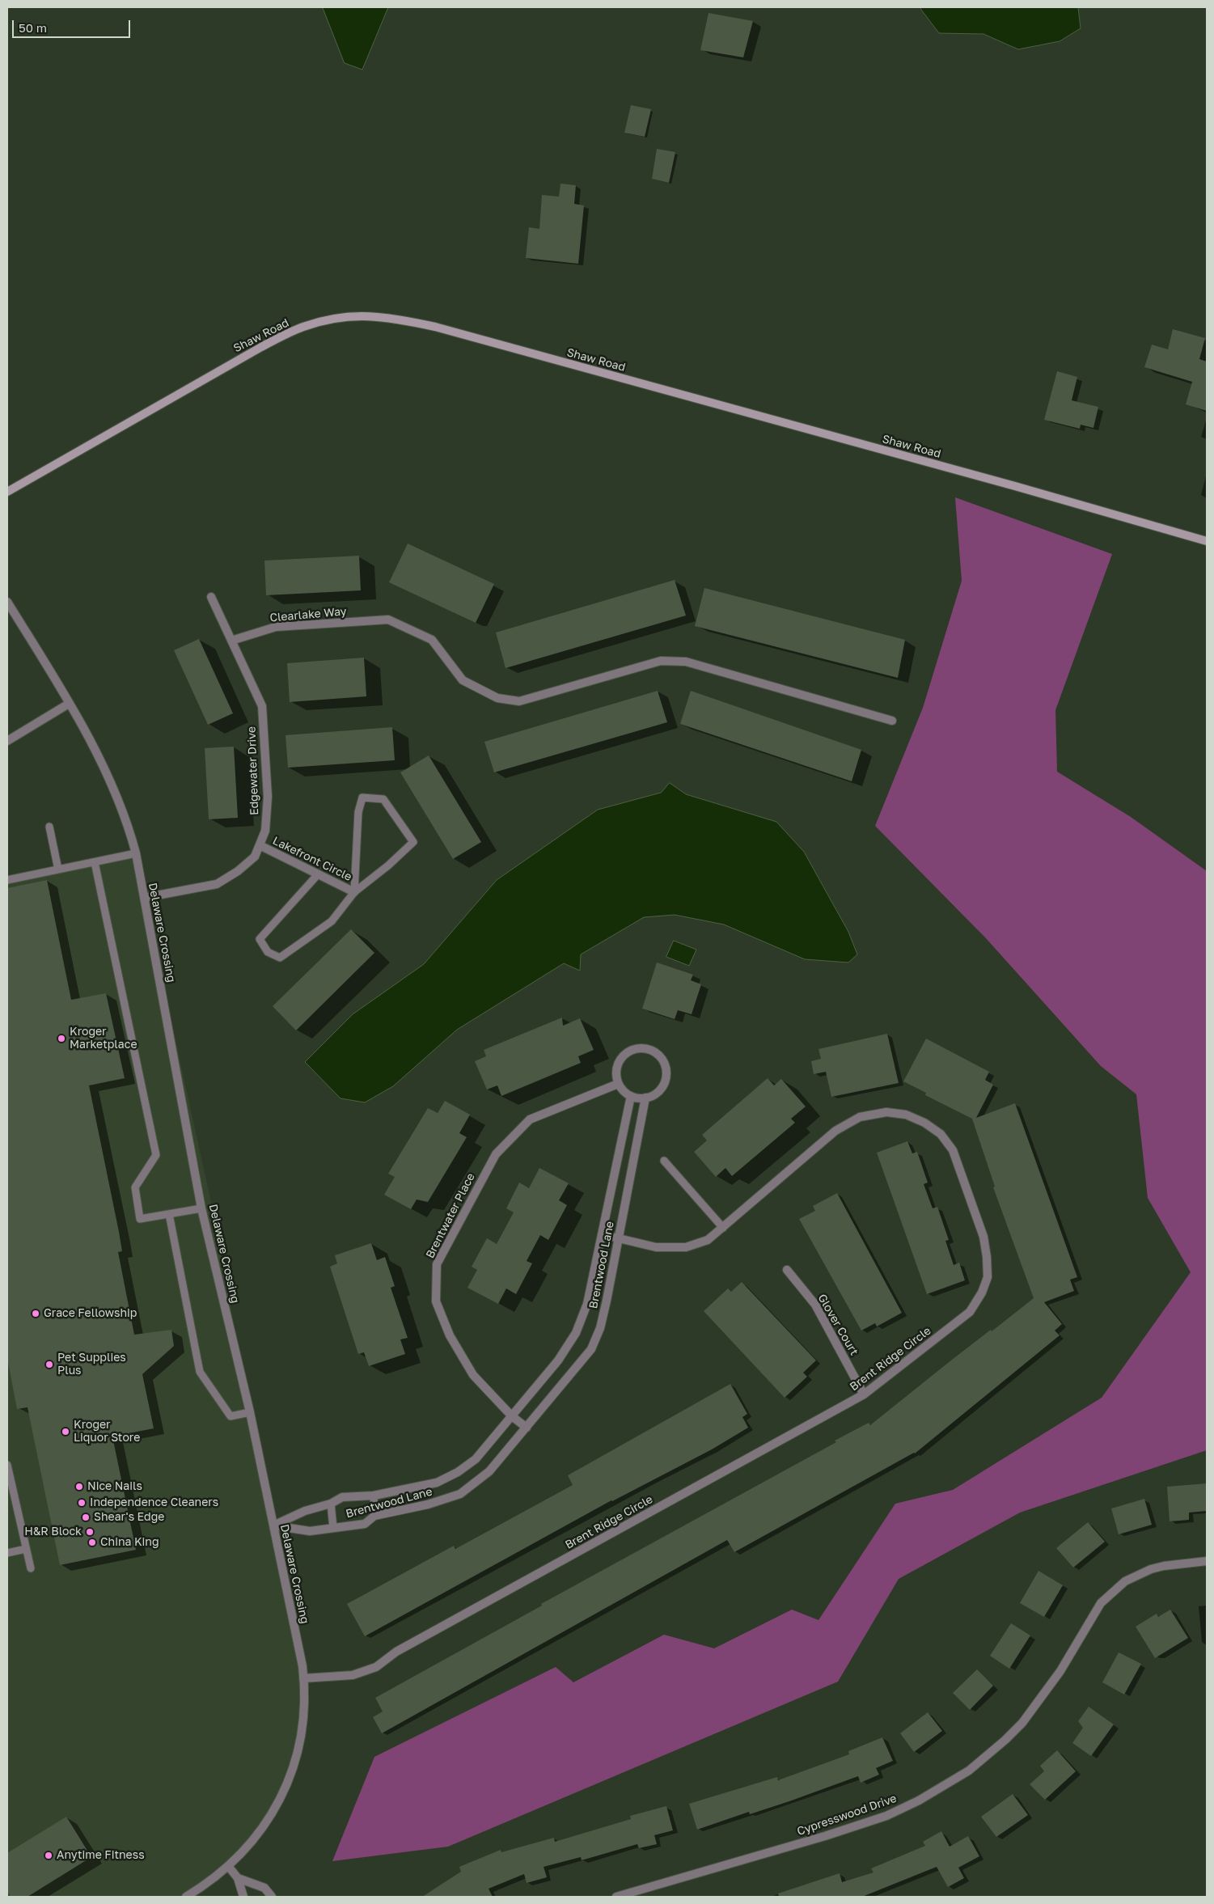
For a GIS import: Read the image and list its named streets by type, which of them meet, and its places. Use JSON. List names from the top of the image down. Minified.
{"streets":{"main road":["Shaw Road"],"street":["Clearlake Way","Edgewater Drive","Lakefront Circle","Delaware Crossing","Brentwater Place","Brentwood Lane","Glover Court","Brent Ridge Circle","Cypresswood Drive"]},"crossings":[["Clearlake Way","Edgewater Drive"],["Edgewater Drive","Lakefront Circle"],["Edgewater Drive","Delaware Crossing"],["Delaware Crossing","Brentwood Lane"],["Delaware Crossing","Brent Ridge Circle"],["Brentwater Place","Brentwood Lane"],["Brentwood Lane","Brent Ridge Circle"],["Glover Court","Brent Ridge Circle"]],"places":["Kroger Marketplace","Grace Fellowship","Pet Supplies Plus","Kroger Liquor Store","Nice Nails","Independence Cleaners","Shear's Edge","H&R Block","China King","Anytime Fitness"],"scale_bar":"50 m"}
